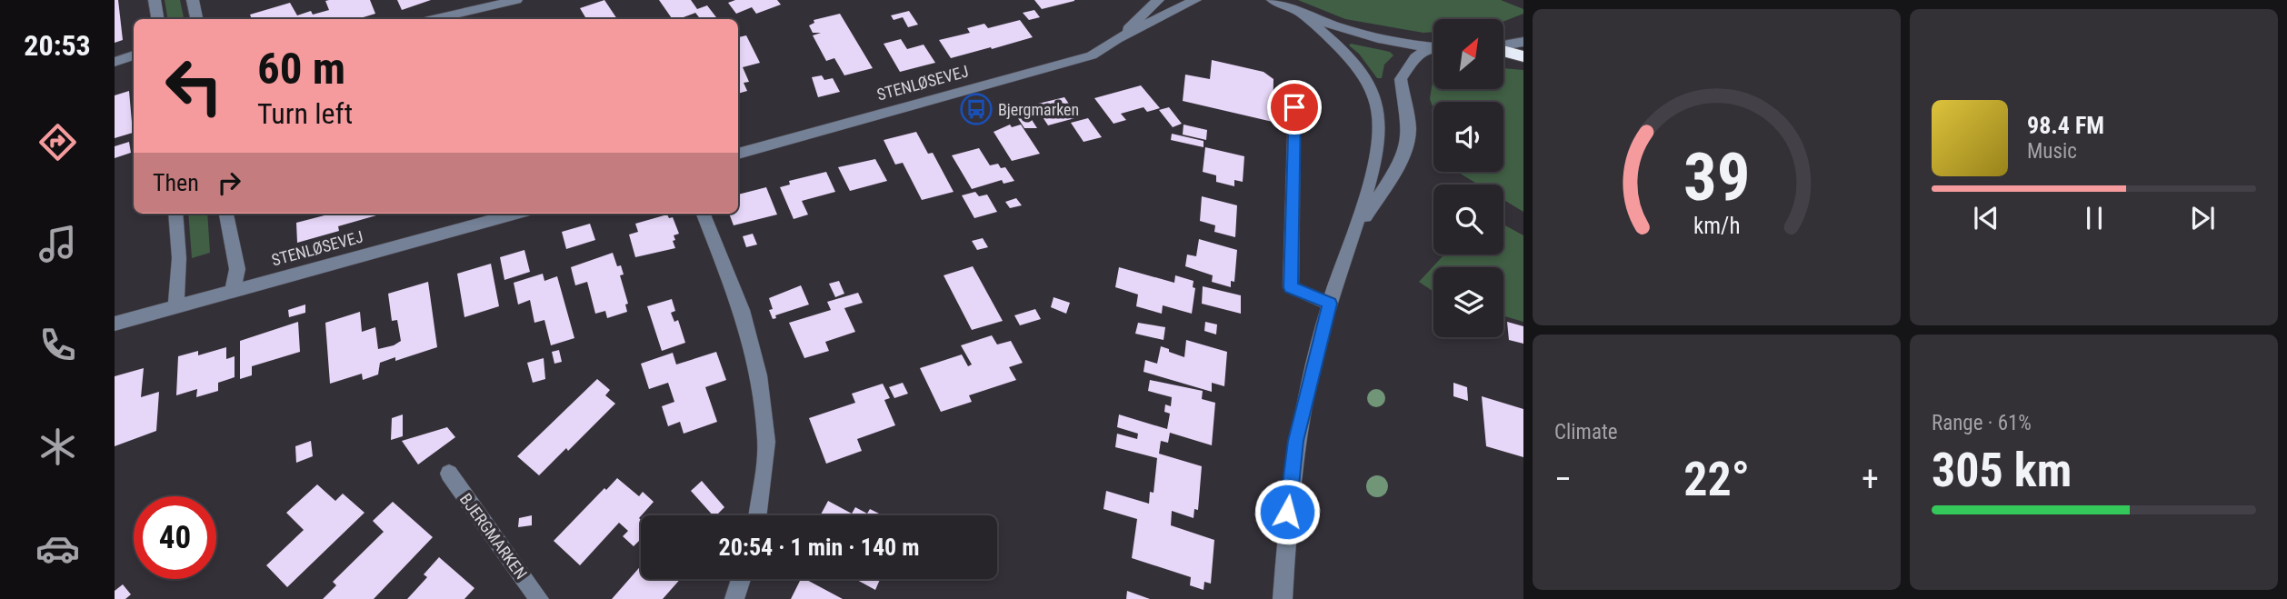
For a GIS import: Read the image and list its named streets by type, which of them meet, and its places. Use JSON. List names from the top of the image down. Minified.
{"streets":{"street":["STENLØSEVEJ","BJERGMARKEN"]},"places":{"bus stop":["Bjergmarken"]},"north":"top right","page":{"tabs":"20:53","turn":["60 m","Turn left"],"song":["98.4 FM","Music"],"then":"Then","tile":["Climate",["Range · 61%","305 km"]],"heat":["−","22°","+"],"limit":"40","trip":"20:54 · 1 min · 140 m","gauge":["39","km/h"]}}
